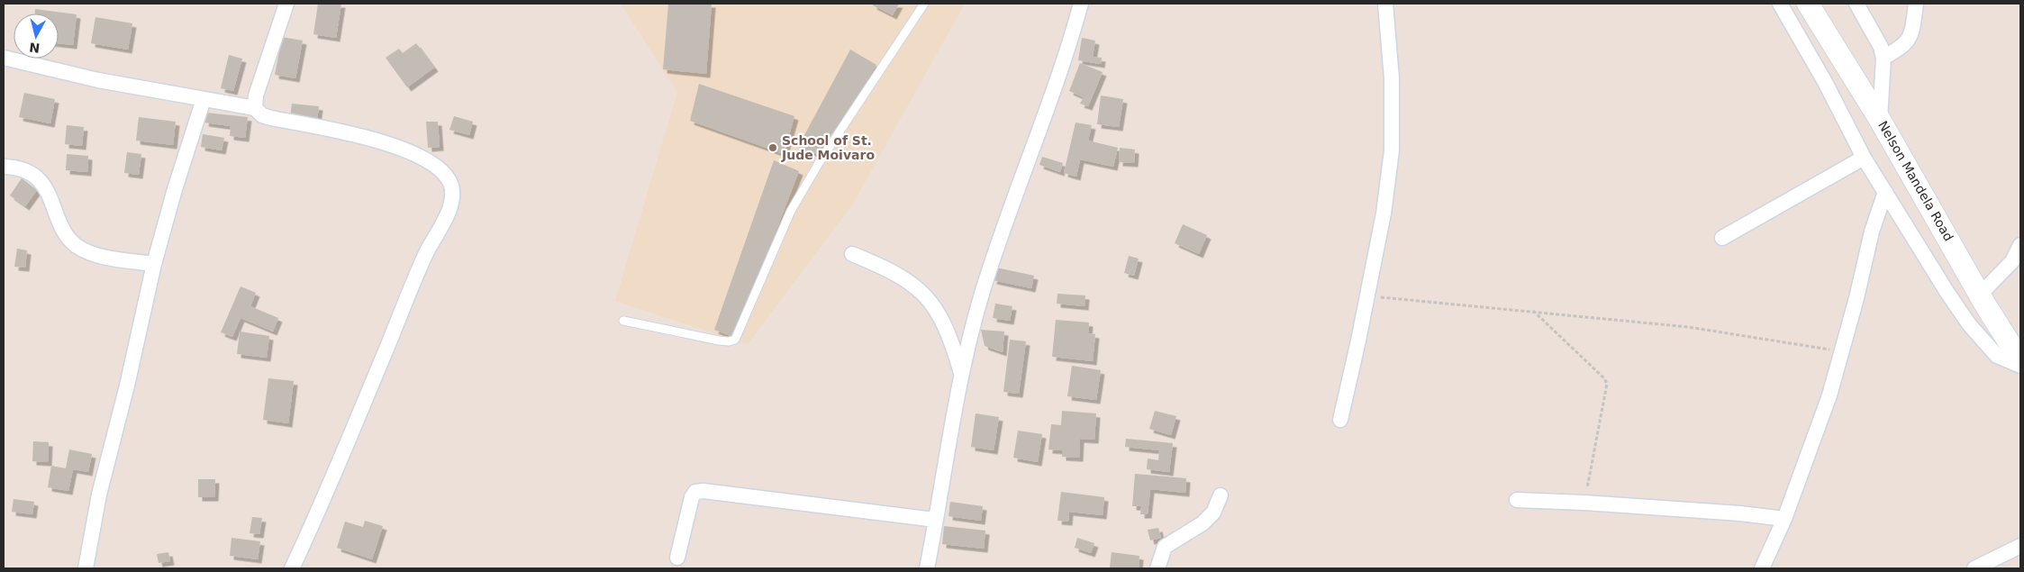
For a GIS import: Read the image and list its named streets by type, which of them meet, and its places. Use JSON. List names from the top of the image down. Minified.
{"streets":{"main road":["Nelson Mandela Road"]},"places":["School of St. Jude Moivaro"],"north":"bottom"}
